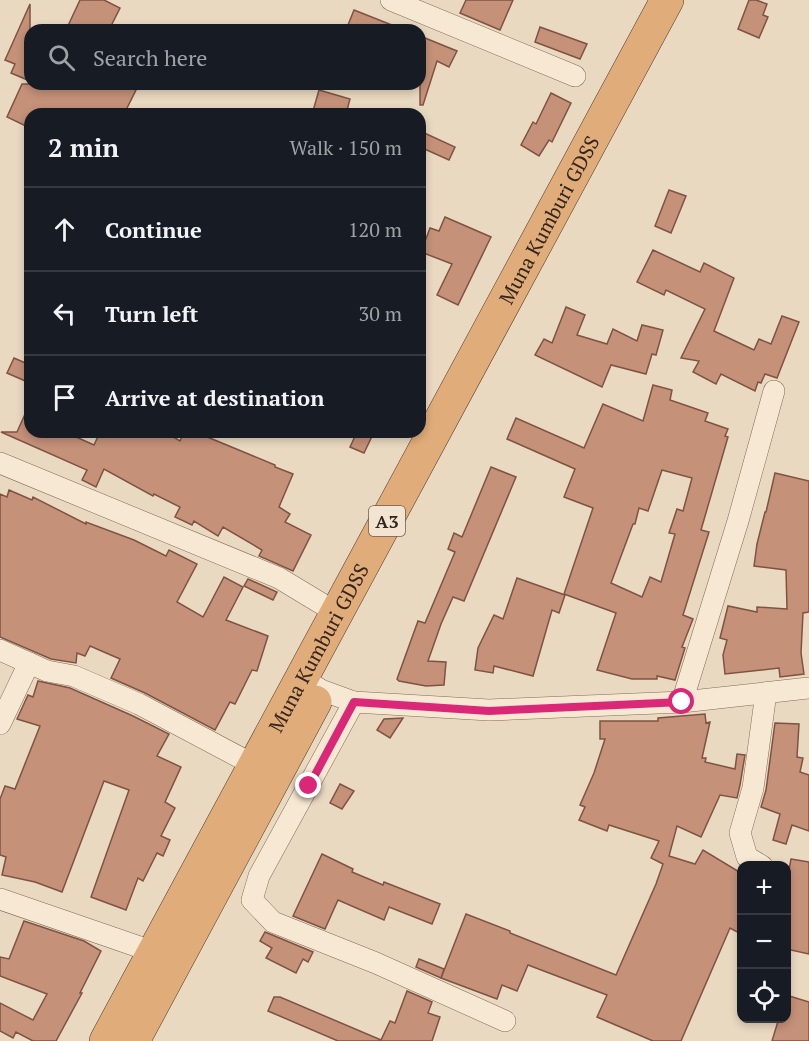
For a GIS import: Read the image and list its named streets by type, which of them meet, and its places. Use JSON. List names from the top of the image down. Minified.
{"streets":{"highway":["Muna Kumburi GDSS","A3"]},"page":{"search":"Search here","heading":["2 min","Walk · 150 m"],"list":[["Continue","120 m"],["Turn left","30 m"],"Arrive at destination"],"map_buttons":["+","−"]}}
